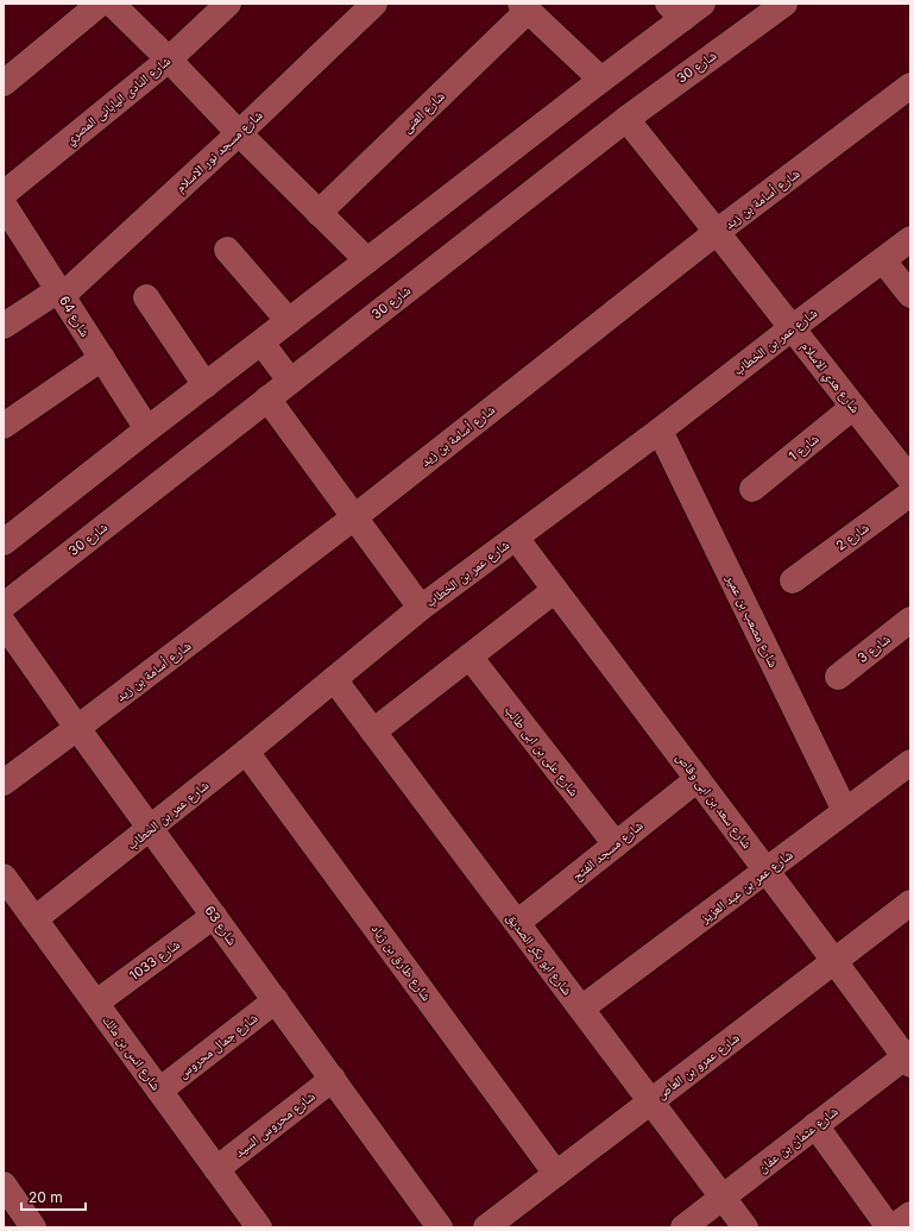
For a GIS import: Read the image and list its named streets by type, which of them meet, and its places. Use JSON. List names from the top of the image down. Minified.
{"streets":{"street":["شارع 30","شارع النادى اليابانى المصري","شارع العنى","شارع مسجد نور الاسلام","شارع أسامة بن زيد","شارع 64","شارع عمر بن الخطاب","شارع هدي الاسلام","شارع 1","شارع 2","شارع مصعب بن عمير","شارع 3","شارع على بن ابى طالب","شارع سعد بن ابى وقاص","شارع مسجد الفتح","شارع عمر بن عبد العزيز","شارع 63","شارع ابو بكر الصديق","شارع 1033","شارع طارق بن زياد","شارع جمال محروس","شارع انس بن مالك","شارع عمرو بن العاص","شارع محروس السيد","شارع عثمان بن عفان"]},"crossings":[["شارع 30","شارع هدي الاسلام"],["شارع مسجد نور الاسلام","شارع 64"],["شارع أسامة بن زيد","شارع هدي الاسلام"],["شارع أسامة بن زيد","شارع 63"],["شارع عمر بن الخطاب","شارع هدي الاسلام"],["شارع عمر بن الخطاب","شارع مصعب بن عمير"],["شارع عمر بن الخطاب","شارع سعد بن ابى وقاص"],["شارع عمر بن الخطاب","شارع 63"],["شارع عمر بن الخطاب","شارع ابو بكر الصديق"],["شارع عمر بن الخطاب","شارع طارق بن زياد"],["شارع عمر بن الخطاب","شارع انس بن مالك"],["شارع هدي الاسلام","شارع 1"],["شارع مصعب بن عمير","شارع عمر بن عبد العزيز"],["شارع على بن ابى طالب","شارع مسجد الفتح"],["شارع سعد بن ابى وقاص","شارع مسجد الفتح"],["شارع سعد بن ابى وقاص","شارع عمر بن عبد العزيز"],["شارع سعد بن ابى وقاص","شارع عمرو بن العاص"],["شارع سعد بن ابى وقاص","شارع عثمان بن عفان"],["شارع مسجد الفتح","شارع ابو بكر الصديق"],["شارع عمر بن عبد العزيز","شارع ابو بكر الصديق"],["شارع 63","شارع 1033"],["شارع 63","شارع جمال محروس"],["شارع 63","شارع محروس السيد"],["شارع ابو بكر الصديق","شارع عمرو بن العاص"],["شارع ابو بكر الصديق","شارع عثمان بن عفان"],["شارع 1033","شارع انس بن مالك"],["شارع طارق بن زياد","شارع عمرو بن العاص"],["شارع جمال محروس","شارع انس بن مالك"],["شارع انس بن مالك","شارع محروس السيد"]],"scale_bar":"20 m"}
